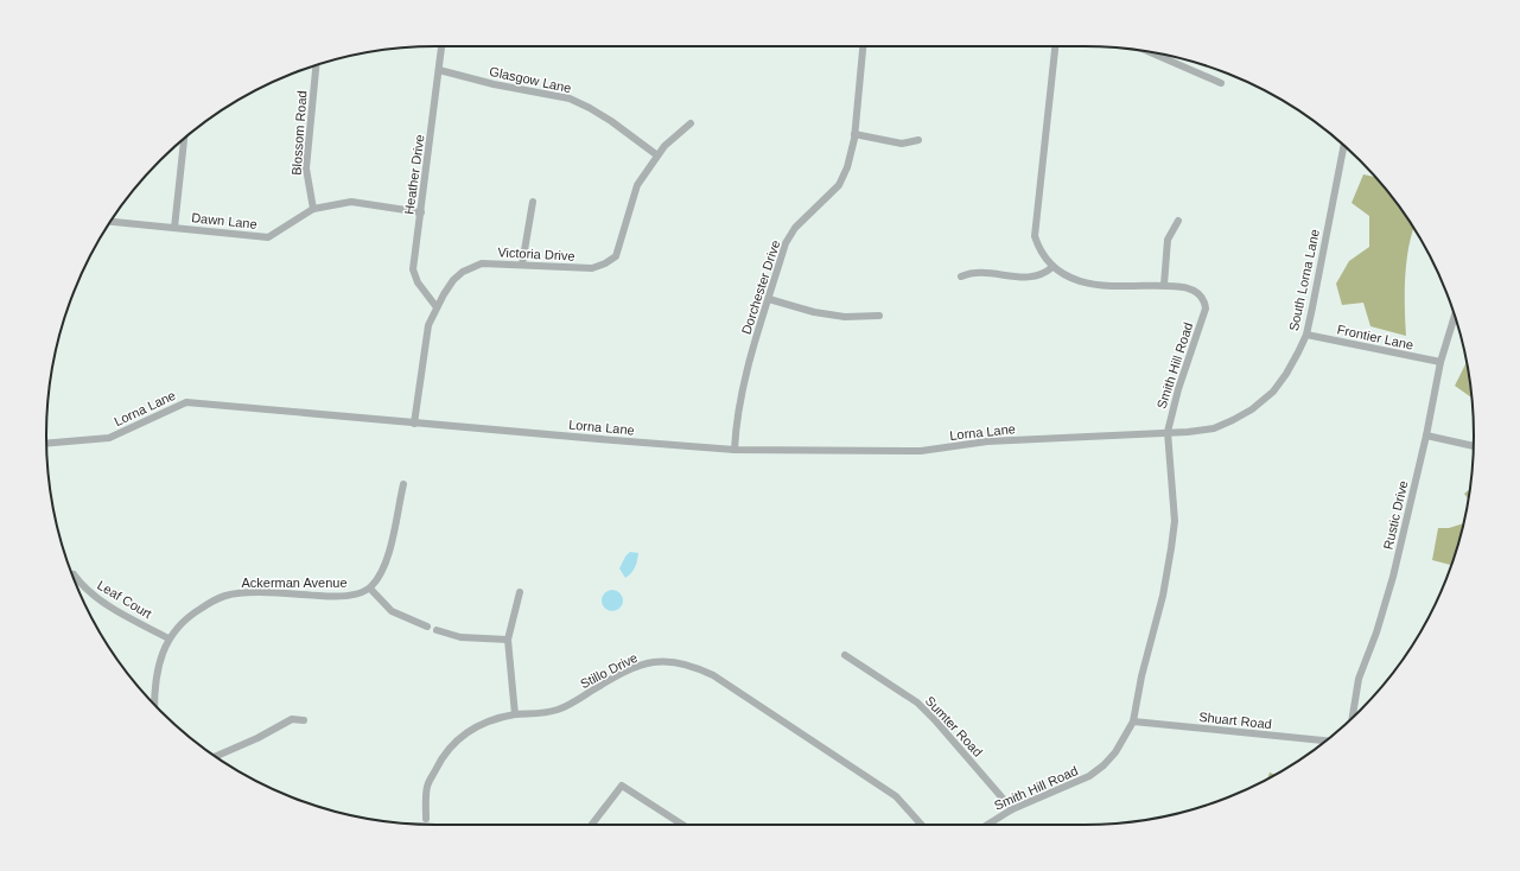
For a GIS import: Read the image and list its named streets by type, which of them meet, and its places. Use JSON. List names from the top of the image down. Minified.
{"streets":{"street":["Glasgow Lane","Blossom Road","Heather Drive","Dawn Lane","Victoria Drive","South Lorna Lane","Dorchester Drive","Frontier Lane","Smith Hill Road","Lorna Lane","Rustic Drive","Ackerman Avenue","Leaf Court","Stillo Drive","Shuart Road","Sumter Road"]},"crossings":[["Glasgow Lane","Heather Drive"],["Glasgow Lane","Victoria Drive"],["Blossom Road","Dawn Lane"],["Heather Drive","Dawn Lane"],["Heather Drive","Victoria Drive"],["Victoria Drive","Lorna Lane"],["South Lorna Lane","Frontier Lane"],["South Lorna Lane","Smith Hill Road"],["South Lorna Lane","Lorna Lane"],["Dorchester Drive","Lorna Lane"],["Frontier Lane","Rustic Drive"],["Smith Hill Road","Lorna Lane"],["Smith Hill Road","Shuart Road"],["Smith Hill Road","Sumter Road"],["Ackerman Avenue","Leaf Court"]]}
